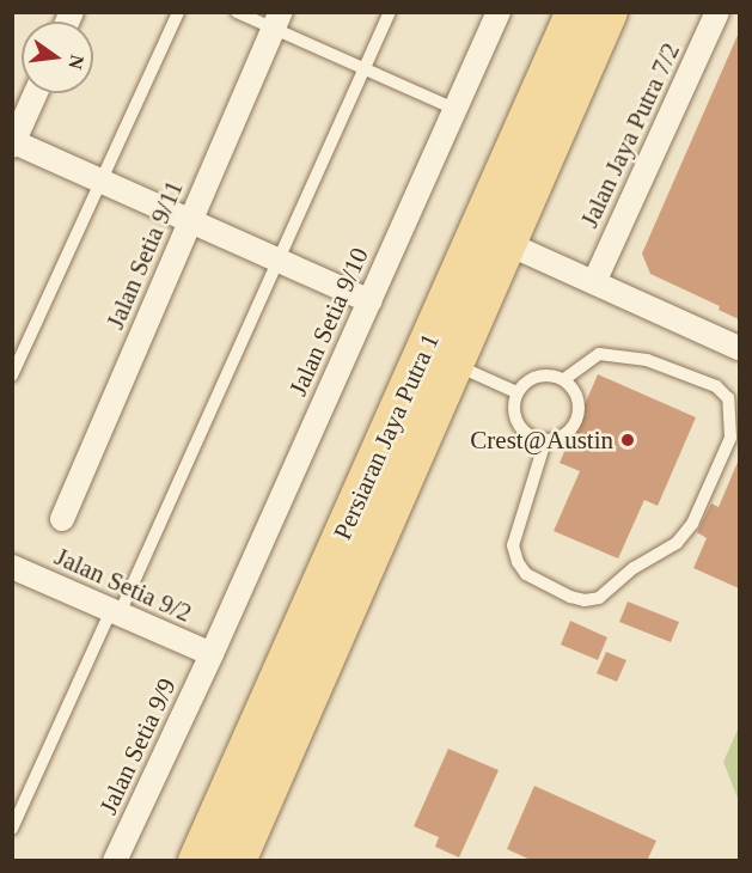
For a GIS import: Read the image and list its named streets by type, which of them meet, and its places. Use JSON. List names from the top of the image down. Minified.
{"streets":{"main road":["Persiaran Jaya Putra 1"],"street":["Jalan Jaya Putra 7/2","Jalan Setia 9/11","Jalan Setia 9/10","Jalan Setia 9/2","Jalan Setia 9/9"]},"crossings":[["Jalan Setia 9/10","Jalan Setia 9/2"],["Jalan Setia 9/10","Jalan Setia 9/9"],["Jalan Setia 9/2","Jalan Setia 9/9"]],"places":["Crest@Austin"],"north":"right"}
